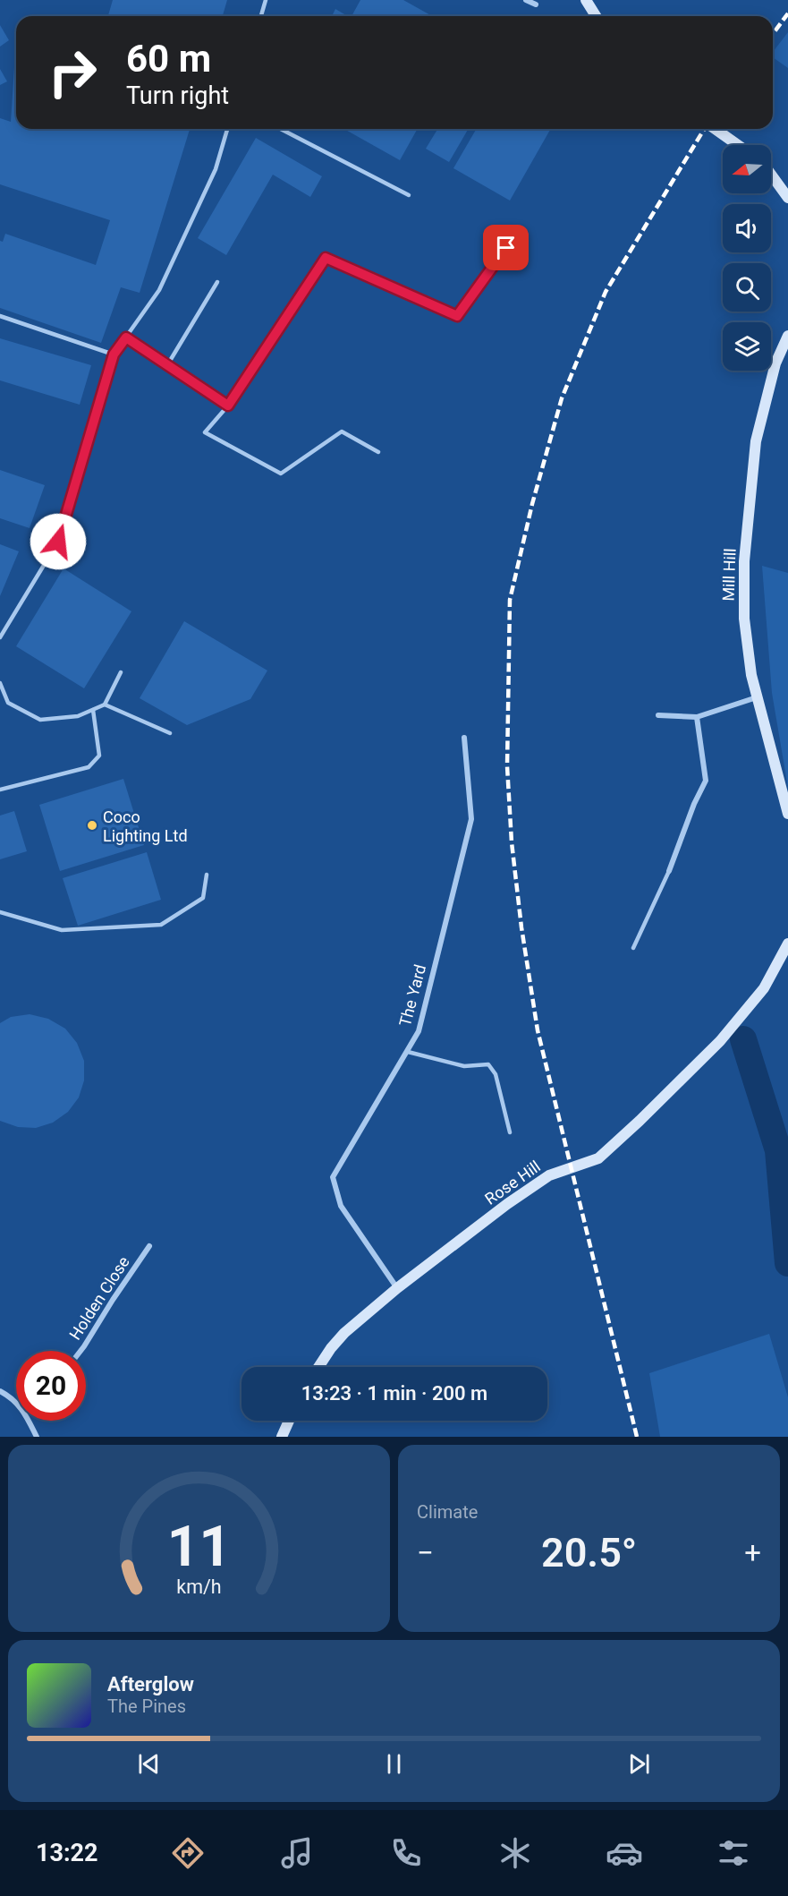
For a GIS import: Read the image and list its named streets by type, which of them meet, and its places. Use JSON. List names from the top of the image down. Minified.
{"streets":{"street":["Mill Hill","The Yard","Rose Hill","Holden Close"]},"crossings":[["The Yard","Rose Hill"]],"places":["Coco Lighting Ltd"],"north":"left","page":{"turn":["60 m","Turn right"],"limit":"20","trip":"13:23 · 1 min · 200 m","tile":"Climate","heat":["−","20.5°","+"],"song":["Afterglow","The Pines"],"tabs":"13:22","gauge":["11","km/h"]}}
